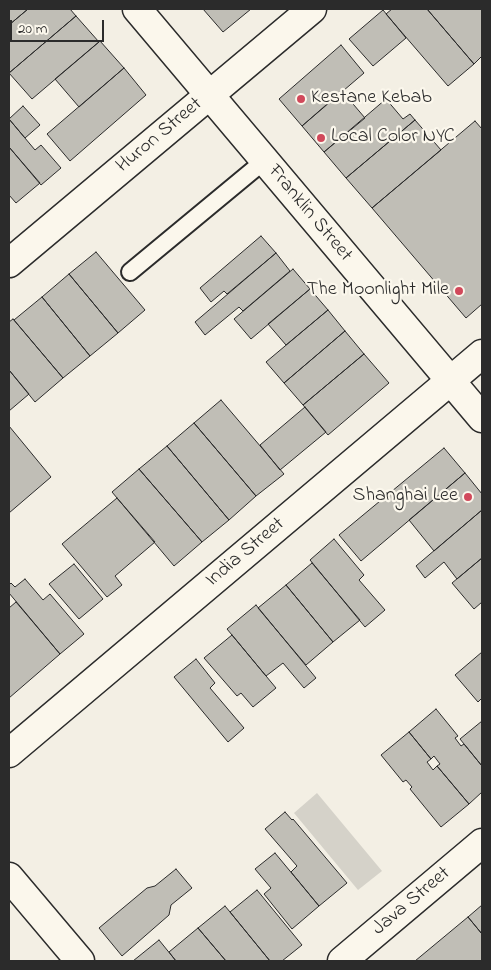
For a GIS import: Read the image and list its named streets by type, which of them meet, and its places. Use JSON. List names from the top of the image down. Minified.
{"streets":{"street":["Huron Street","Franklin Street","India Street","Java Street"]},"crossings":[["Huron Street","Franklin Street"],["Franklin Street","India Street"]],"places":["Kestane Kebab","Local Color NYC","The Moonlight Mile","Shanghai Lee"],"scale_bar":"20 m"}
